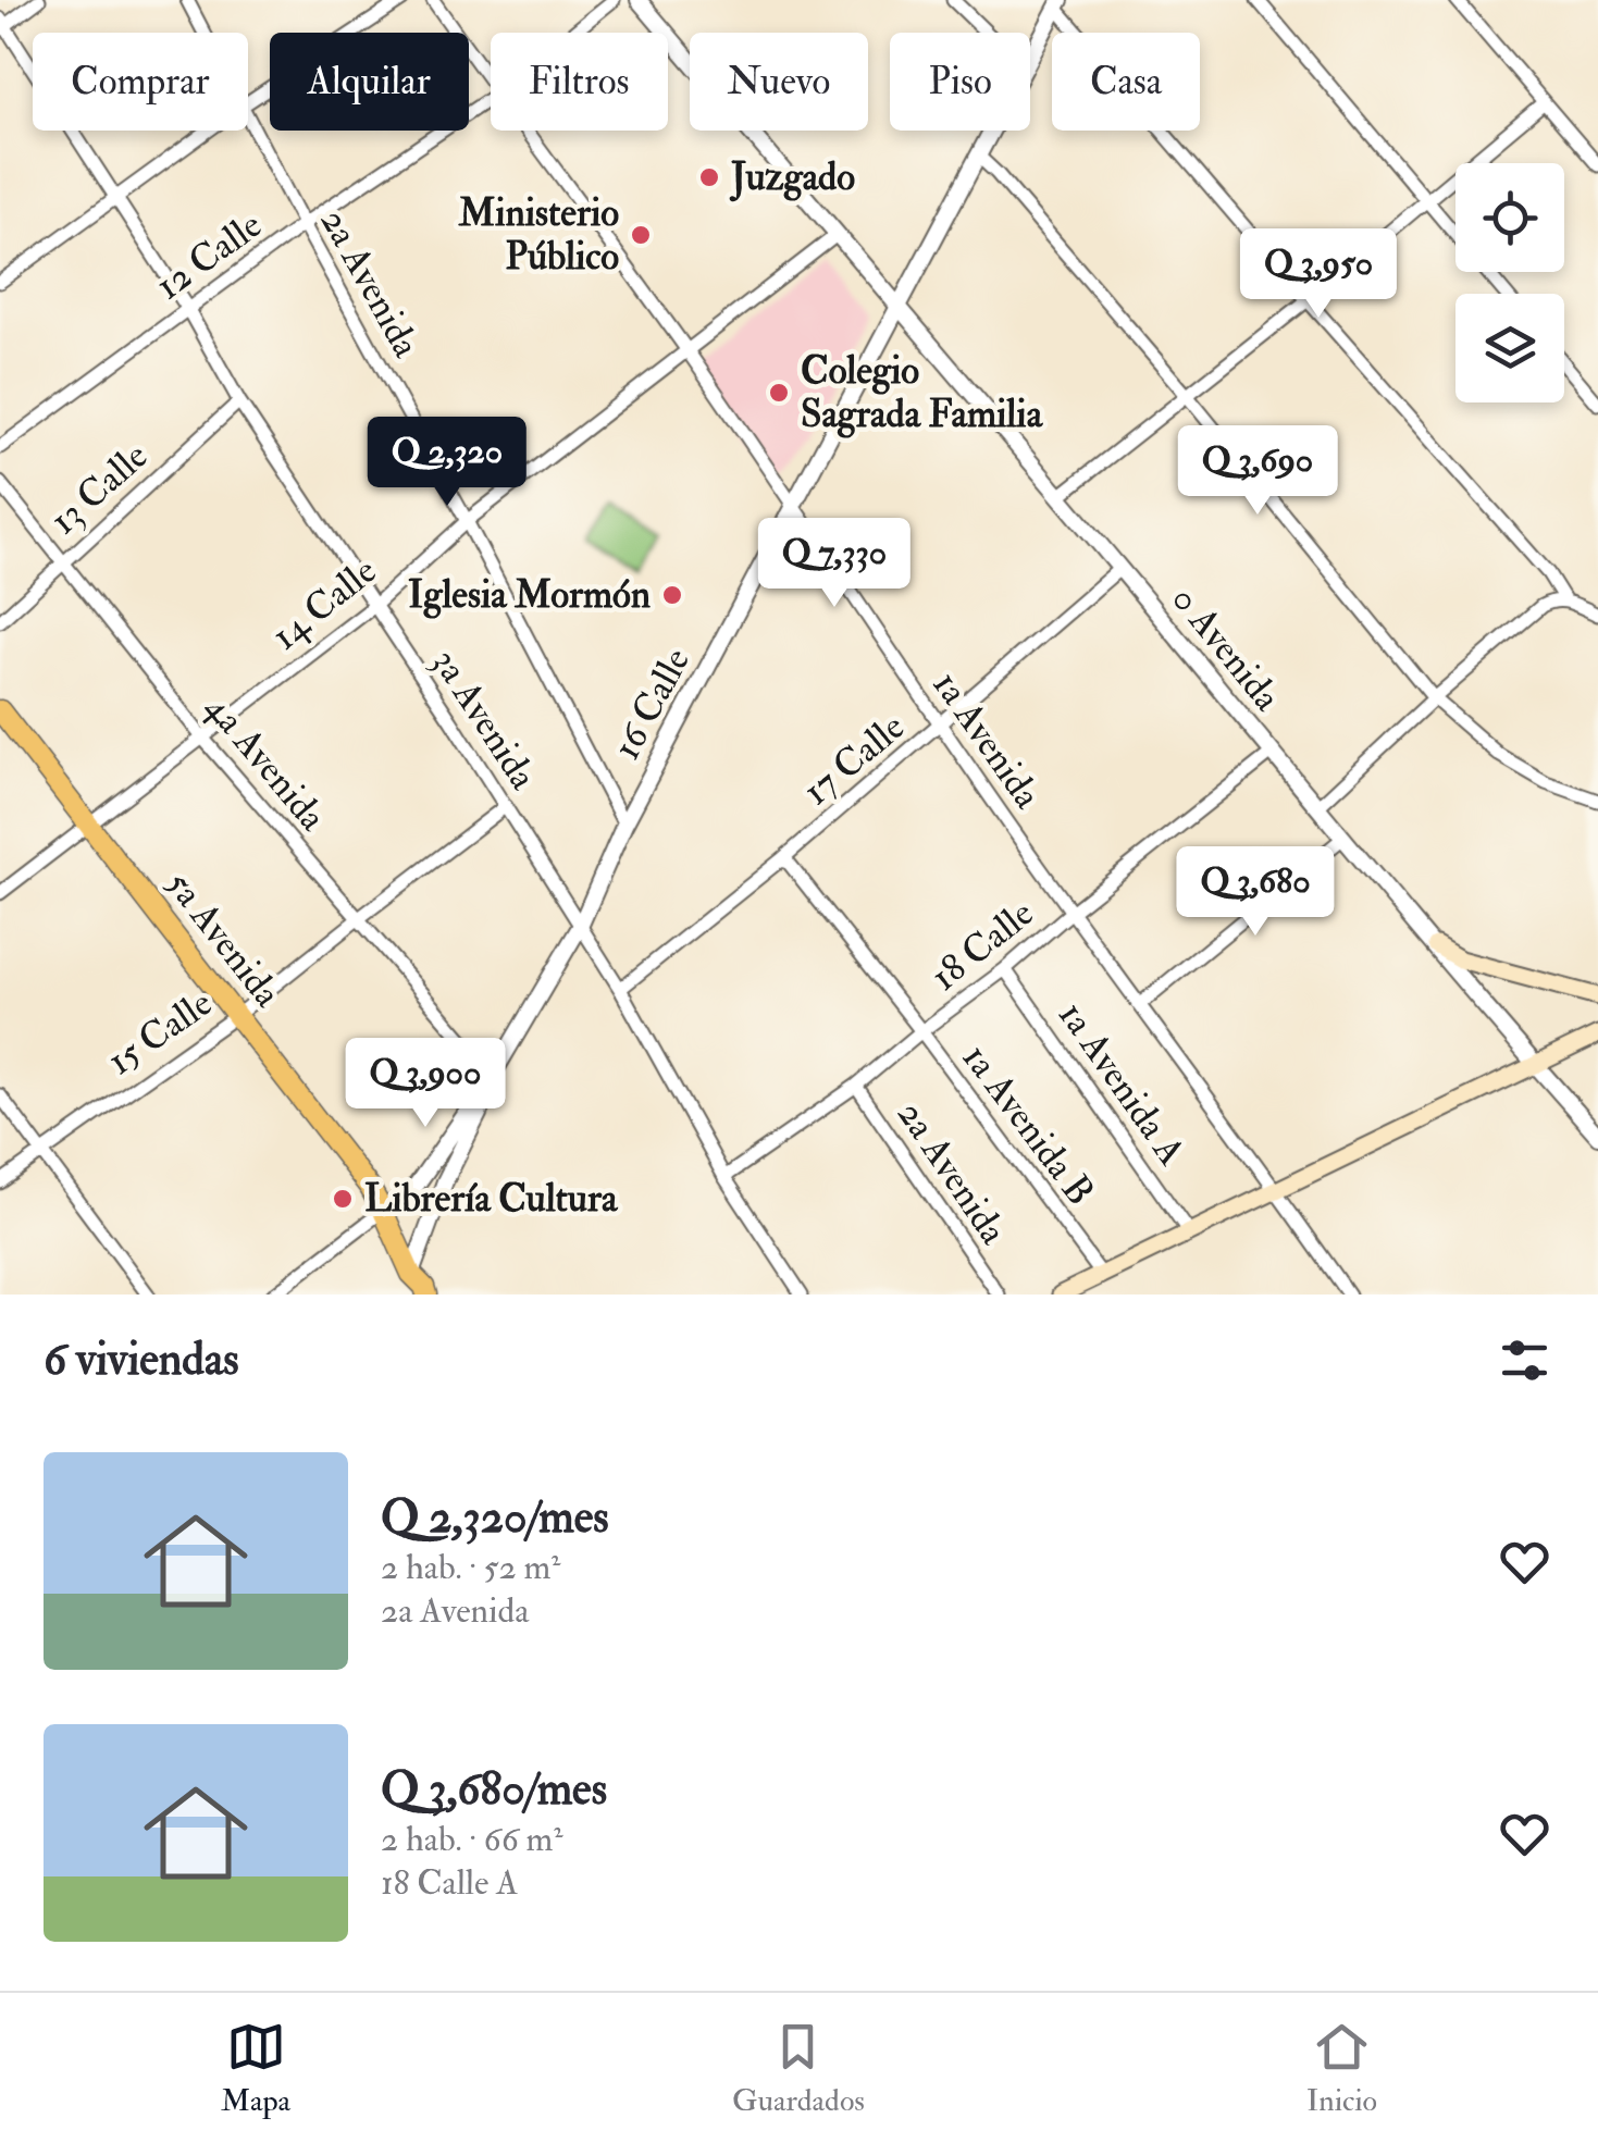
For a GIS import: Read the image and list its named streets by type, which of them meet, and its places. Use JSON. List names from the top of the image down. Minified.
{"streets":{"main road":["5a Avenida"],"street":["12 Calle","2a Avenida","13 Calle","14 Calle","0 Avenida","16 Calle","3a Avenida","1a Avenida","17 Calle","4a Avenida","18 Calle","15 Calle","1a Avenida A","1a Avenida B"]},"crossings":[["12 Calle","2a Avenida"],["12 Calle","3a Avenida"],["2a Avenida","14 Calle"],["2a Avenida","16 Calle"],["2a Avenida","18 Calle"],["13 Calle","3a Avenida"],["13 Calle","4a Avenida"],["14 Calle","0 Avenida"],["14 Calle","3a Avenida"],["14 Calle","1a Avenida"],["14 Calle","4a Avenida"],["14 Calle","5a Avenida"],["0 Avenida","16 Calle"],["0 Avenida","17 Calle"],["0 Avenida","18 Calle"],["16 Calle","3a Avenida"],["16 Calle","1a Avenida"],["16 Calle","4a Avenida"],["16 Calle","5a Avenida"],["3a Avenida","17 Calle"],["3a Avenida","18 Calle"],["3a Avenida","15 Calle"],["1a Avenida","17 Calle"],["1a Avenida","18 Calle"],["17 Calle","1a Avenida B"],["4a Avenida","15 Calle"],["5a Avenida","15 Calle"],["18 Calle","1a Avenida A"],["18 Calle","1a Avenida B"]],"places":["Juzgado","Ministerio Público","Colegio Sagrada Familia","Iglesia Mormón","Librería Cultura"],"page":{"chip":["Comprar","Alquilar","Filtros","Nuevo","Piso","Casa"],"price":["Q 3,950","Q 2,320","Q 3,690","Q 7,330","Q 3,680","Q 3,900"],"heading":"6 viviendas","list":[{"name":"Q 2,320/mes","note":"2 hab. · 52 m² · 2a Avenida"},{"name":"Q 3,680/mes","note":"2 hab. · 66 m² · 18 Calle A"}],"tabs":["Mapa","Guardados","Inicio"]}}
